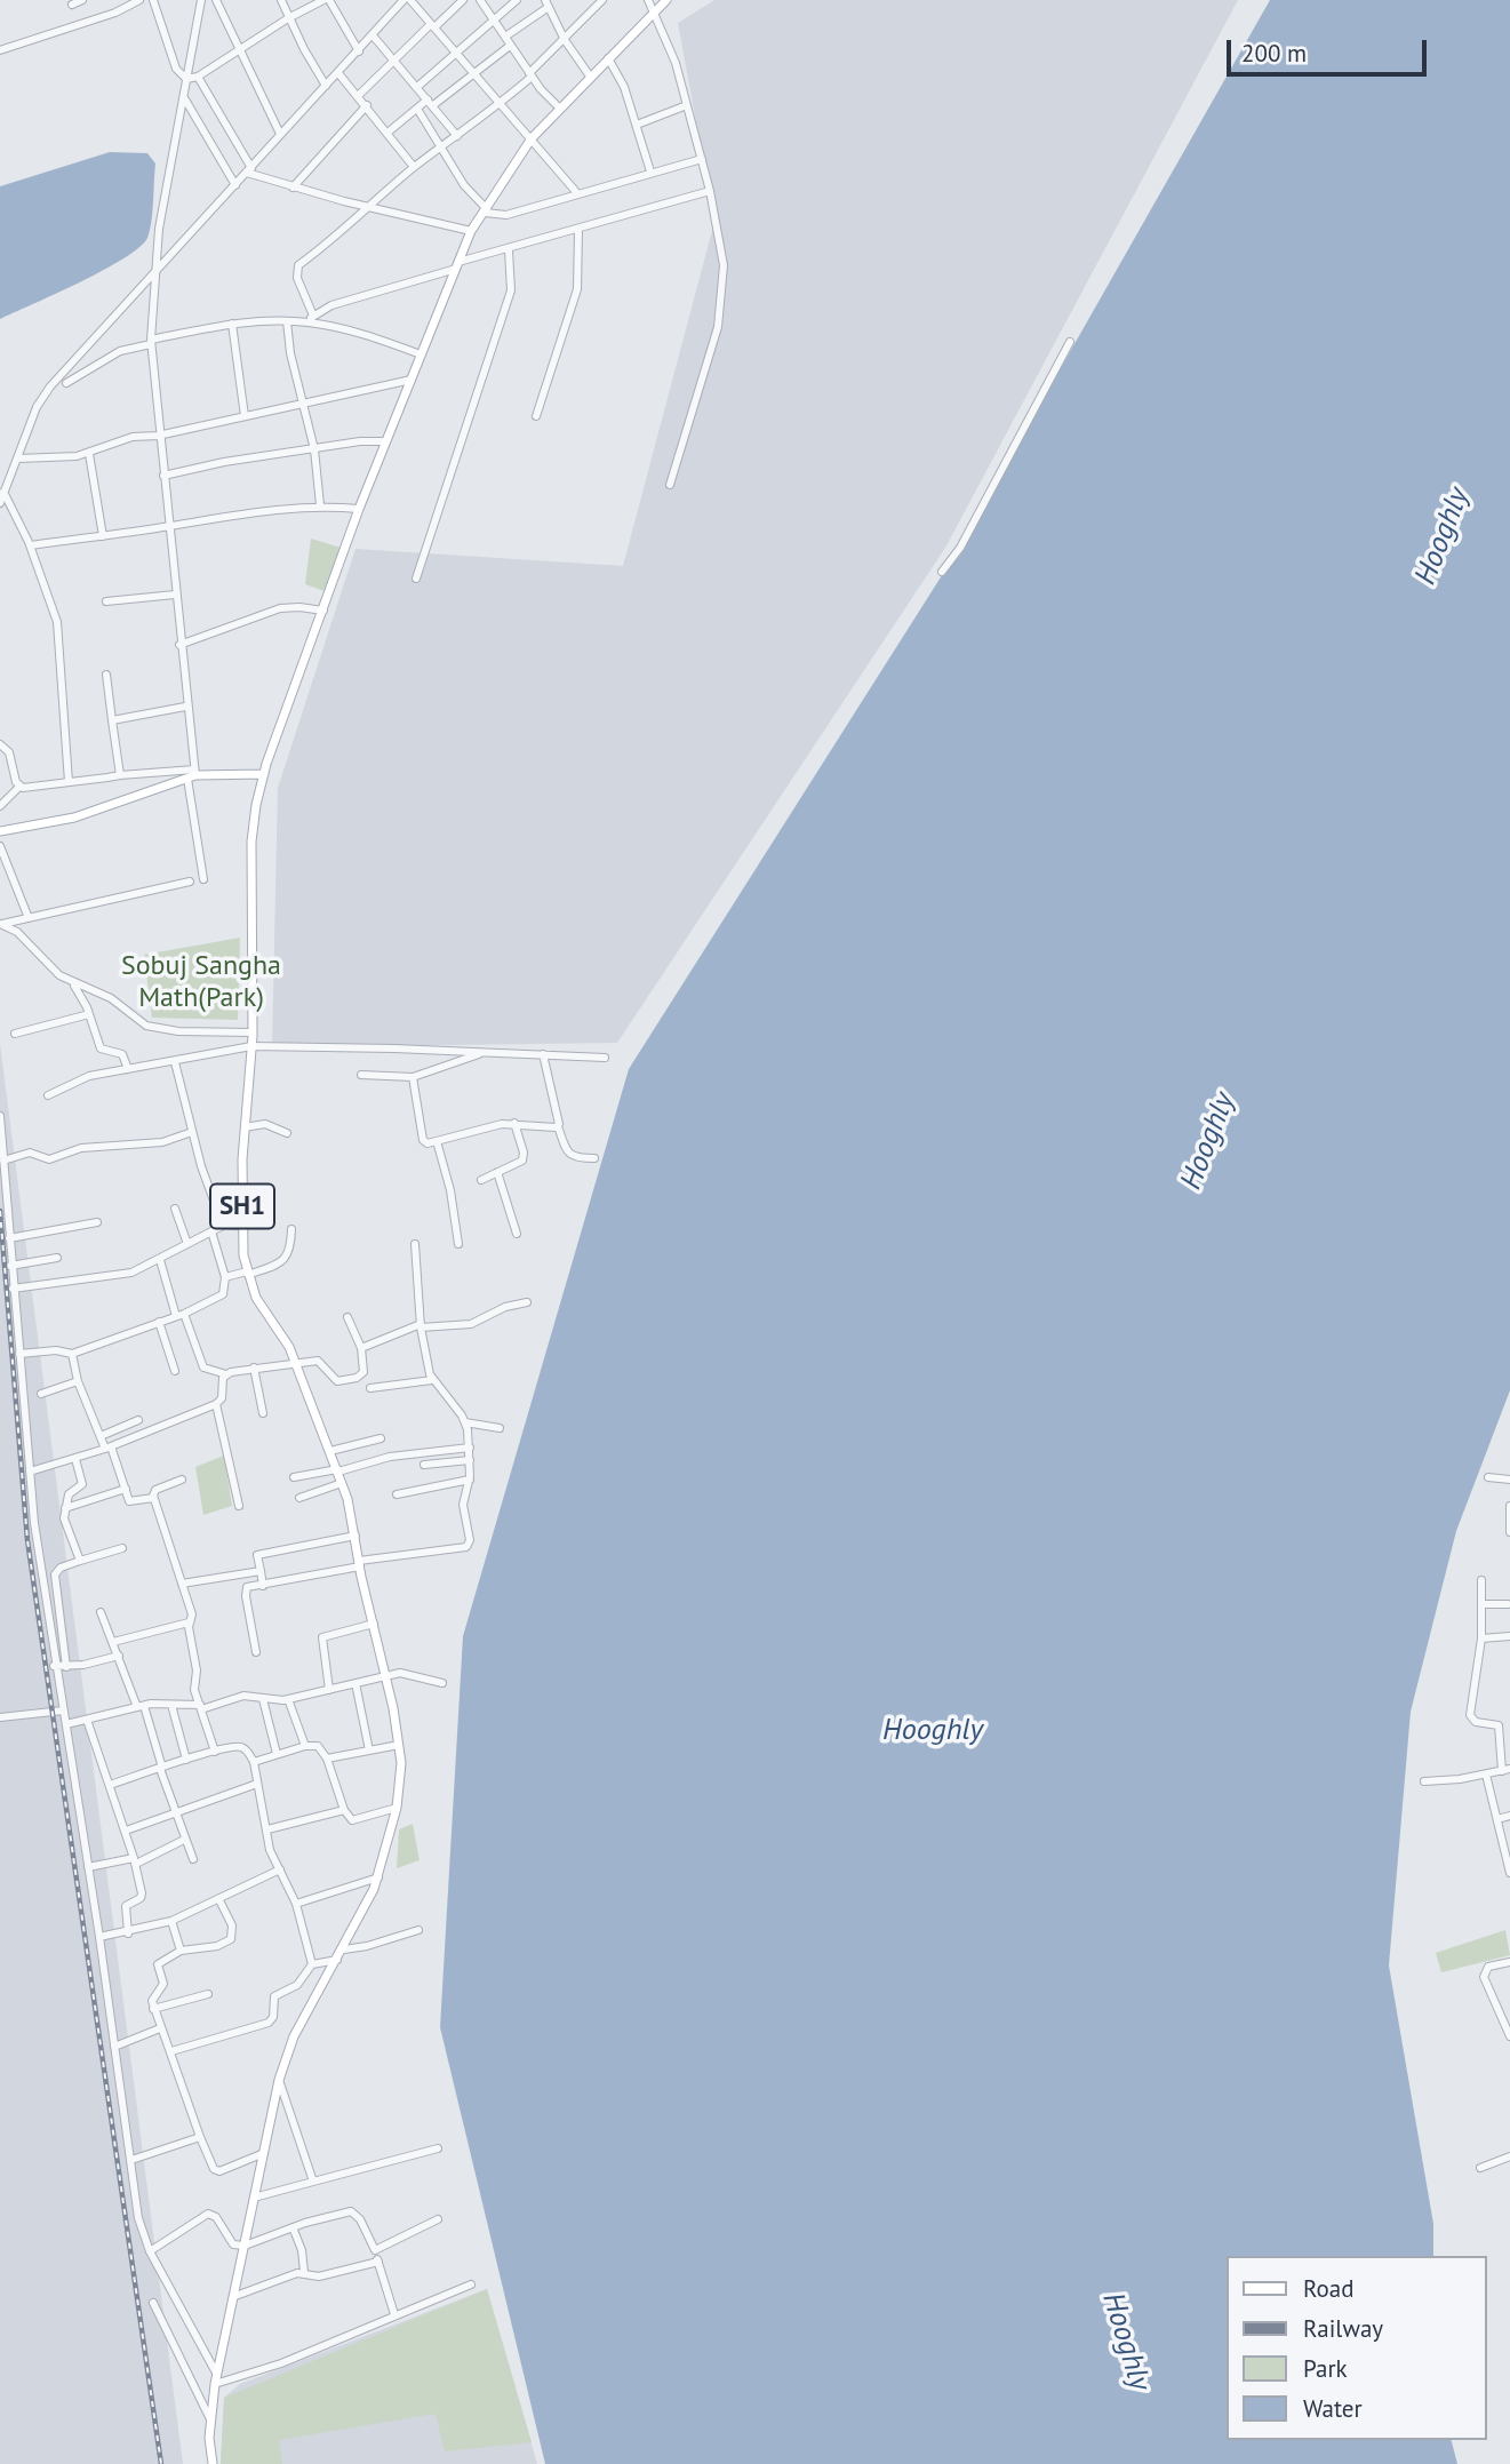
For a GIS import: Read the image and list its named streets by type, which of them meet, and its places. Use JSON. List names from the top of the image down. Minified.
{"streets":{"main road":["SH1"]},"water":["Hooghly"],"parks":["Sobuj Sangha Math(Park)"],"legend":["Road","Railway","Park","Water"],"scale_bar":"200 m"}
